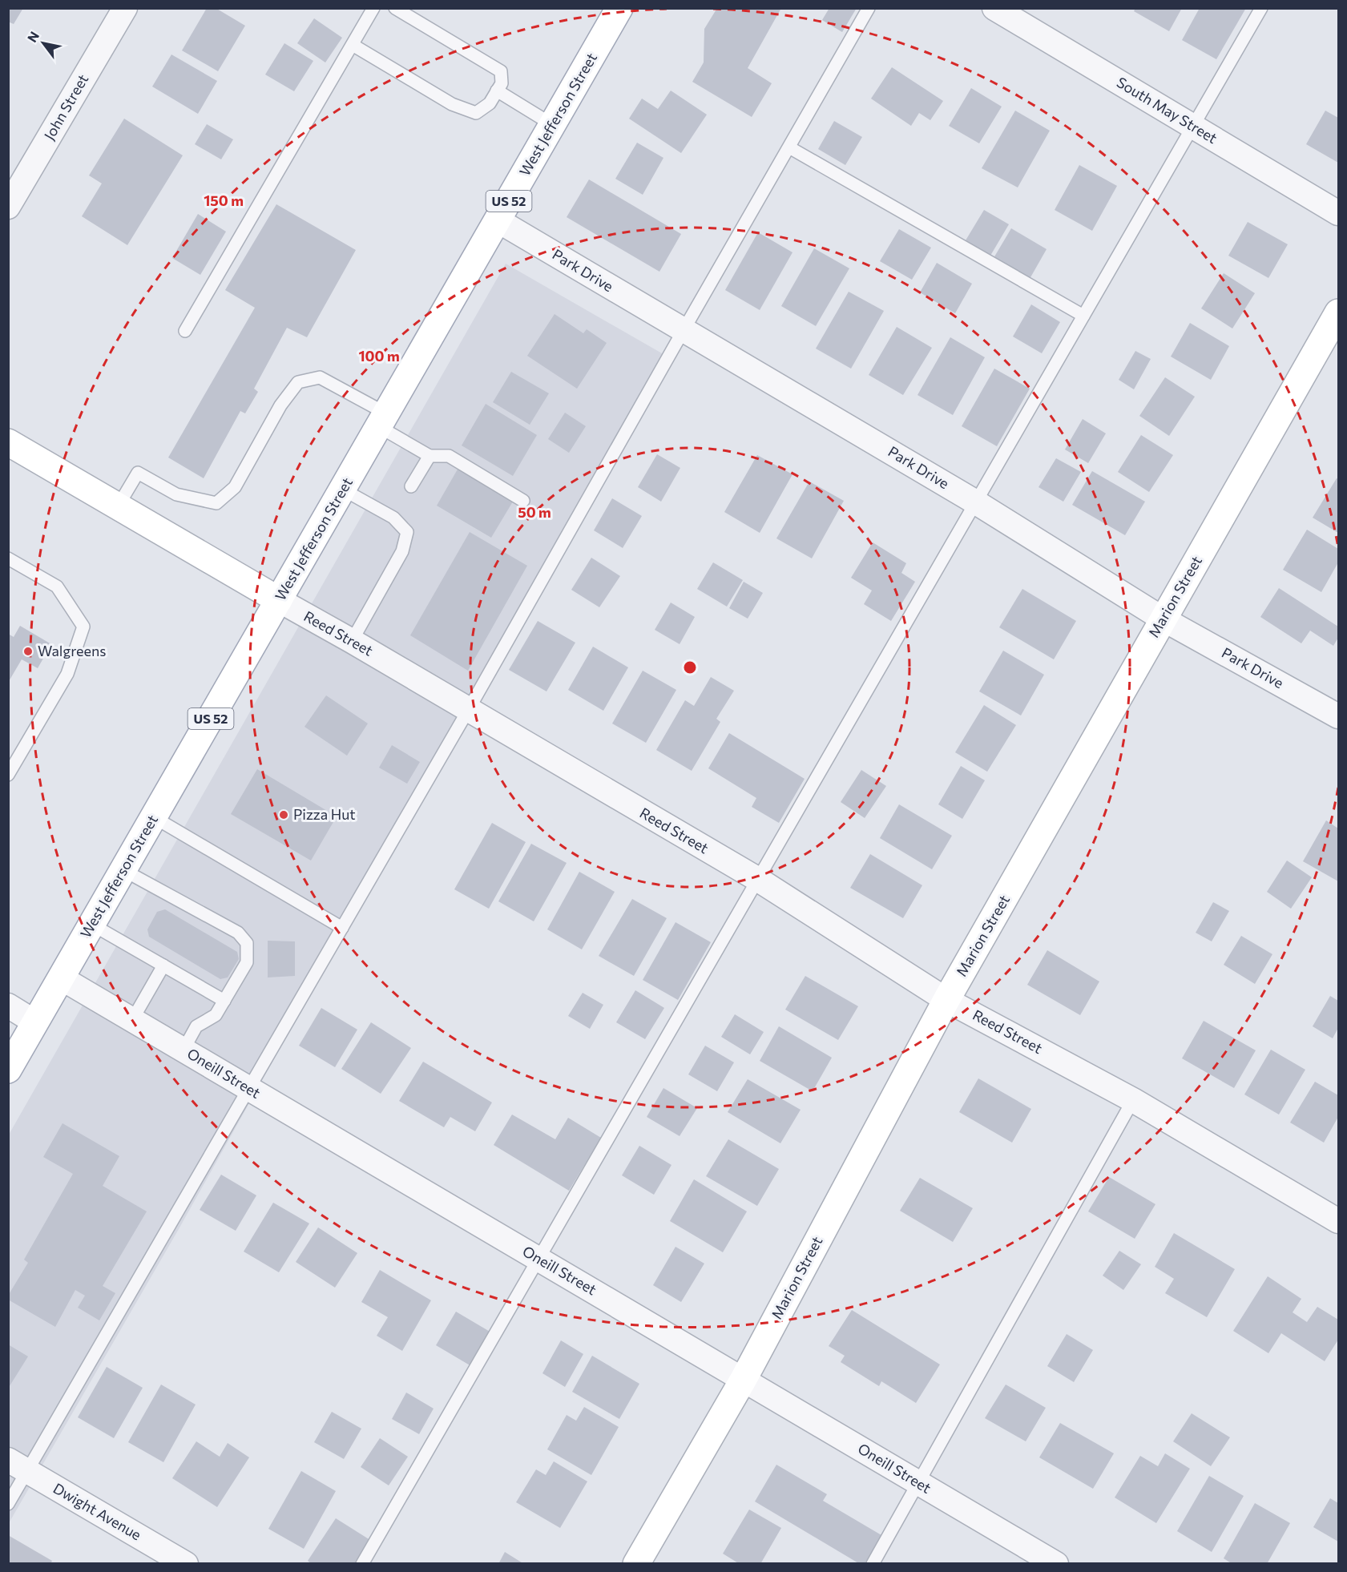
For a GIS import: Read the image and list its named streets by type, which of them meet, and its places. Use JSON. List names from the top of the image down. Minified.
{"streets":{"street":["John Street","South May Street","West Jefferson Street","US 52","Park Drive","Marion Street","Reed Street","Oneill Street","Dwight Avenue"]},"crossings":[["West Jefferson Street","Park Drive"],["West Jefferson Street","Reed Street"],["West Jefferson Street","Oneill Street"],["Park Drive","Marion Street"],["Marion Street","Reed Street"],["Marion Street","Oneill Street"]],"places":["Walgreens","Pizza Hut"],"north":"top left","rings":["150 m","100 m","50 m"]}
